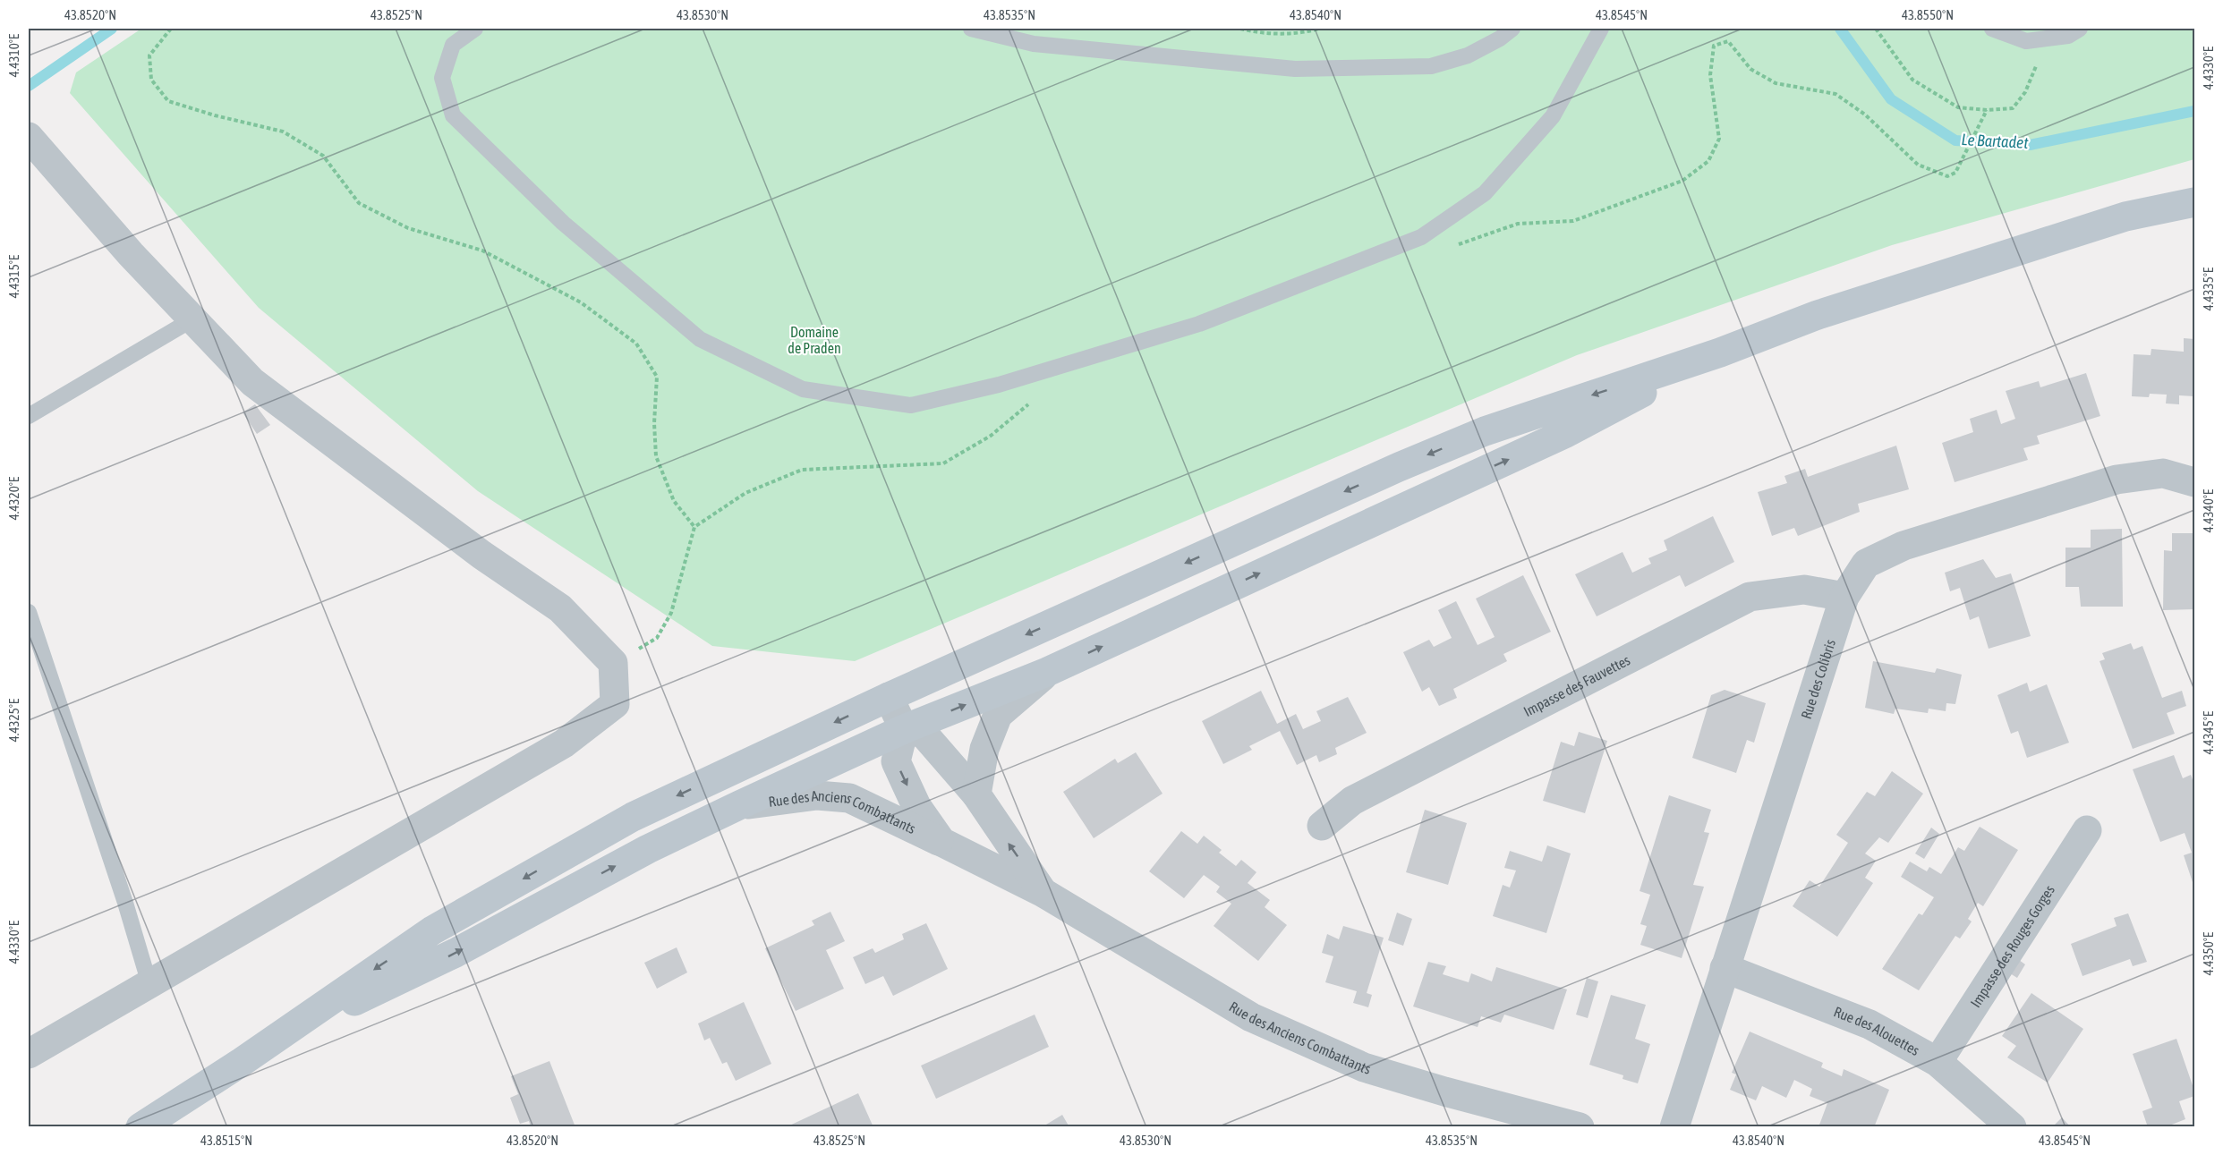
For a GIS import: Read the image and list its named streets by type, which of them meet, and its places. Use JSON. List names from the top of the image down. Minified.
{"streets":{"street":["Rue des Colibris","Impasse des Fauvettes","Rue des Anciens Combattants","Impasse des Rouges Gorges","Rue des Alouettes"]},"crossings":[["Rue des Colibris","Impasse des Fauvettes"],["Rue des Colibris","Rue des Alouettes"],["Impasse des Rouges Gorges","Rue des Alouettes"]],"water":["Le Bartadet"],"parks":["Domaine de Praden"],"coordinates":["43.8520°N","43.8525°N","43.8530°N","43.8535°N","43.8540°N","43.8545°N","43.8550°N","4.4310°E","4.4330°E","4.4315°E","4.4335°E","4.4320°E","4.4340°E","4.4325°E","4.4345°E","4.4350°E","43.8515°N"]}
